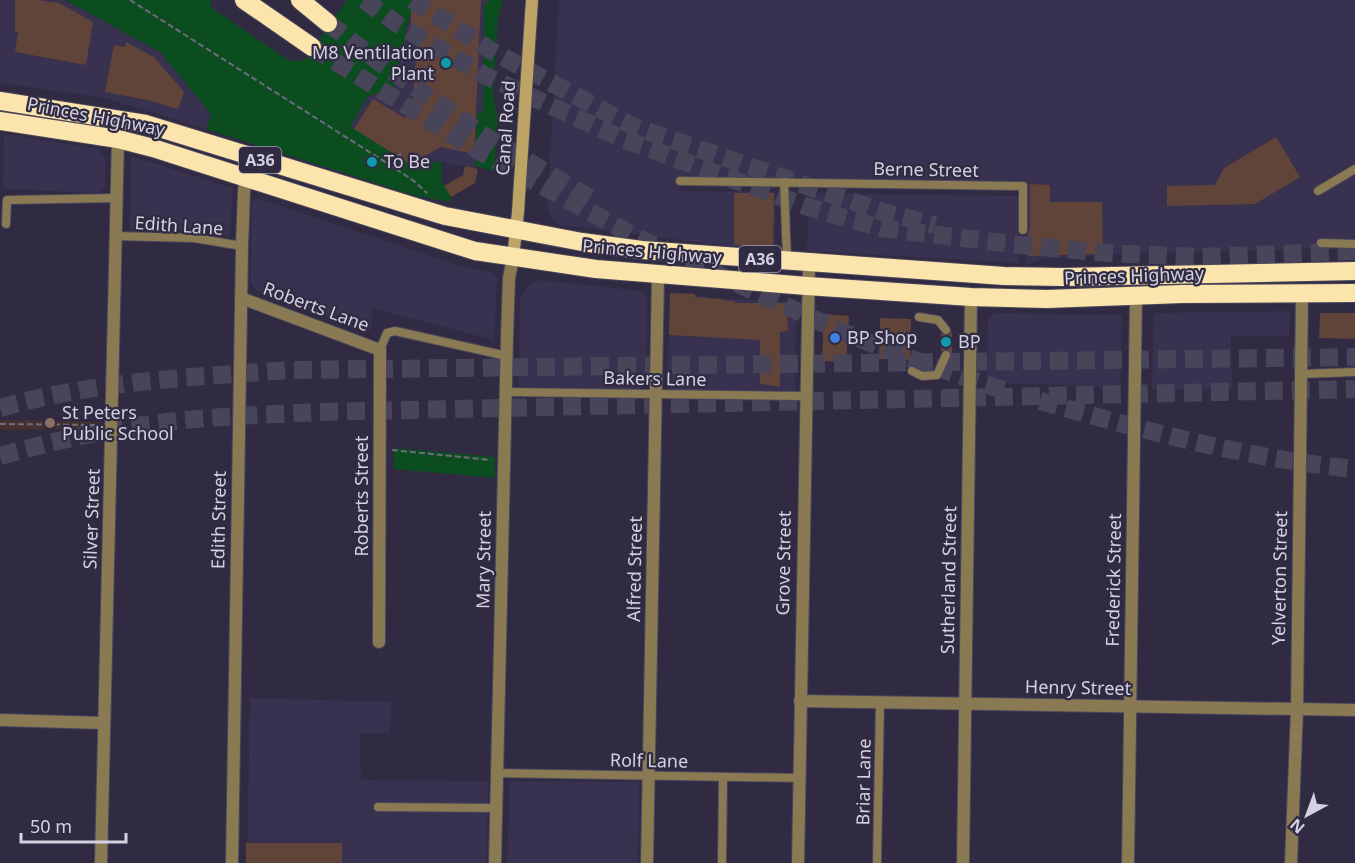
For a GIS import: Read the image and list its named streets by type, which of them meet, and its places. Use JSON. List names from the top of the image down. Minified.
{"streets":{"highway":["Princes Highway","A36"],"main road":["Canal Road"],"street":["Roberts Lane","Roberts Street","Silver Street","Edith Street","Mary Street","Grove Street","Alfred Street","Yelverton Street","Sutherland Street","Frederick Street","Henry Street"],"lane":["Berne Street","Edith Lane","Bakers Lane","Rolf Lane","Briar Lane"]},"crossings":[["Princes Highway","Canal Road"],["Princes Highway","Silver Street"],["Princes Highway","Edith Street"],["Princes Highway","Mary Street"],["Princes Highway","Grove Street"],["Princes Highway","Alfred Street"],["Princes Highway","Yelverton Street"],["Princes Highway","Sutherland Street"],["Princes Highway","Frederick Street"],["Canal Road","Mary Street"],["Edith Lane","Silver Street"],["Edith Lane","Edith Street"],["Roberts Lane","Roberts Street"],["Roberts Lane","Edith Street"],["Roberts Lane","Mary Street"],["Bakers Lane","Mary Street"],["Bakers Lane","Grove Street"],["Bakers Lane","Alfred Street"],["Mary Street","Rolf Lane"],["Grove Street","Henry Street"],["Grove Street","Rolf Lane"],["Alfred Street","Rolf Lane"],["Yelverton Street","Henry Street"],["Sutherland Street","Henry Street"],["Frederick Street","Henry Street"],["Henry Street","Briar Lane"]],"places":["M8 Ventilation Plant","To Be","BP Shop","BP","St Peters Public School"],"scale_bar":"50 m","north":"bottom left"}
